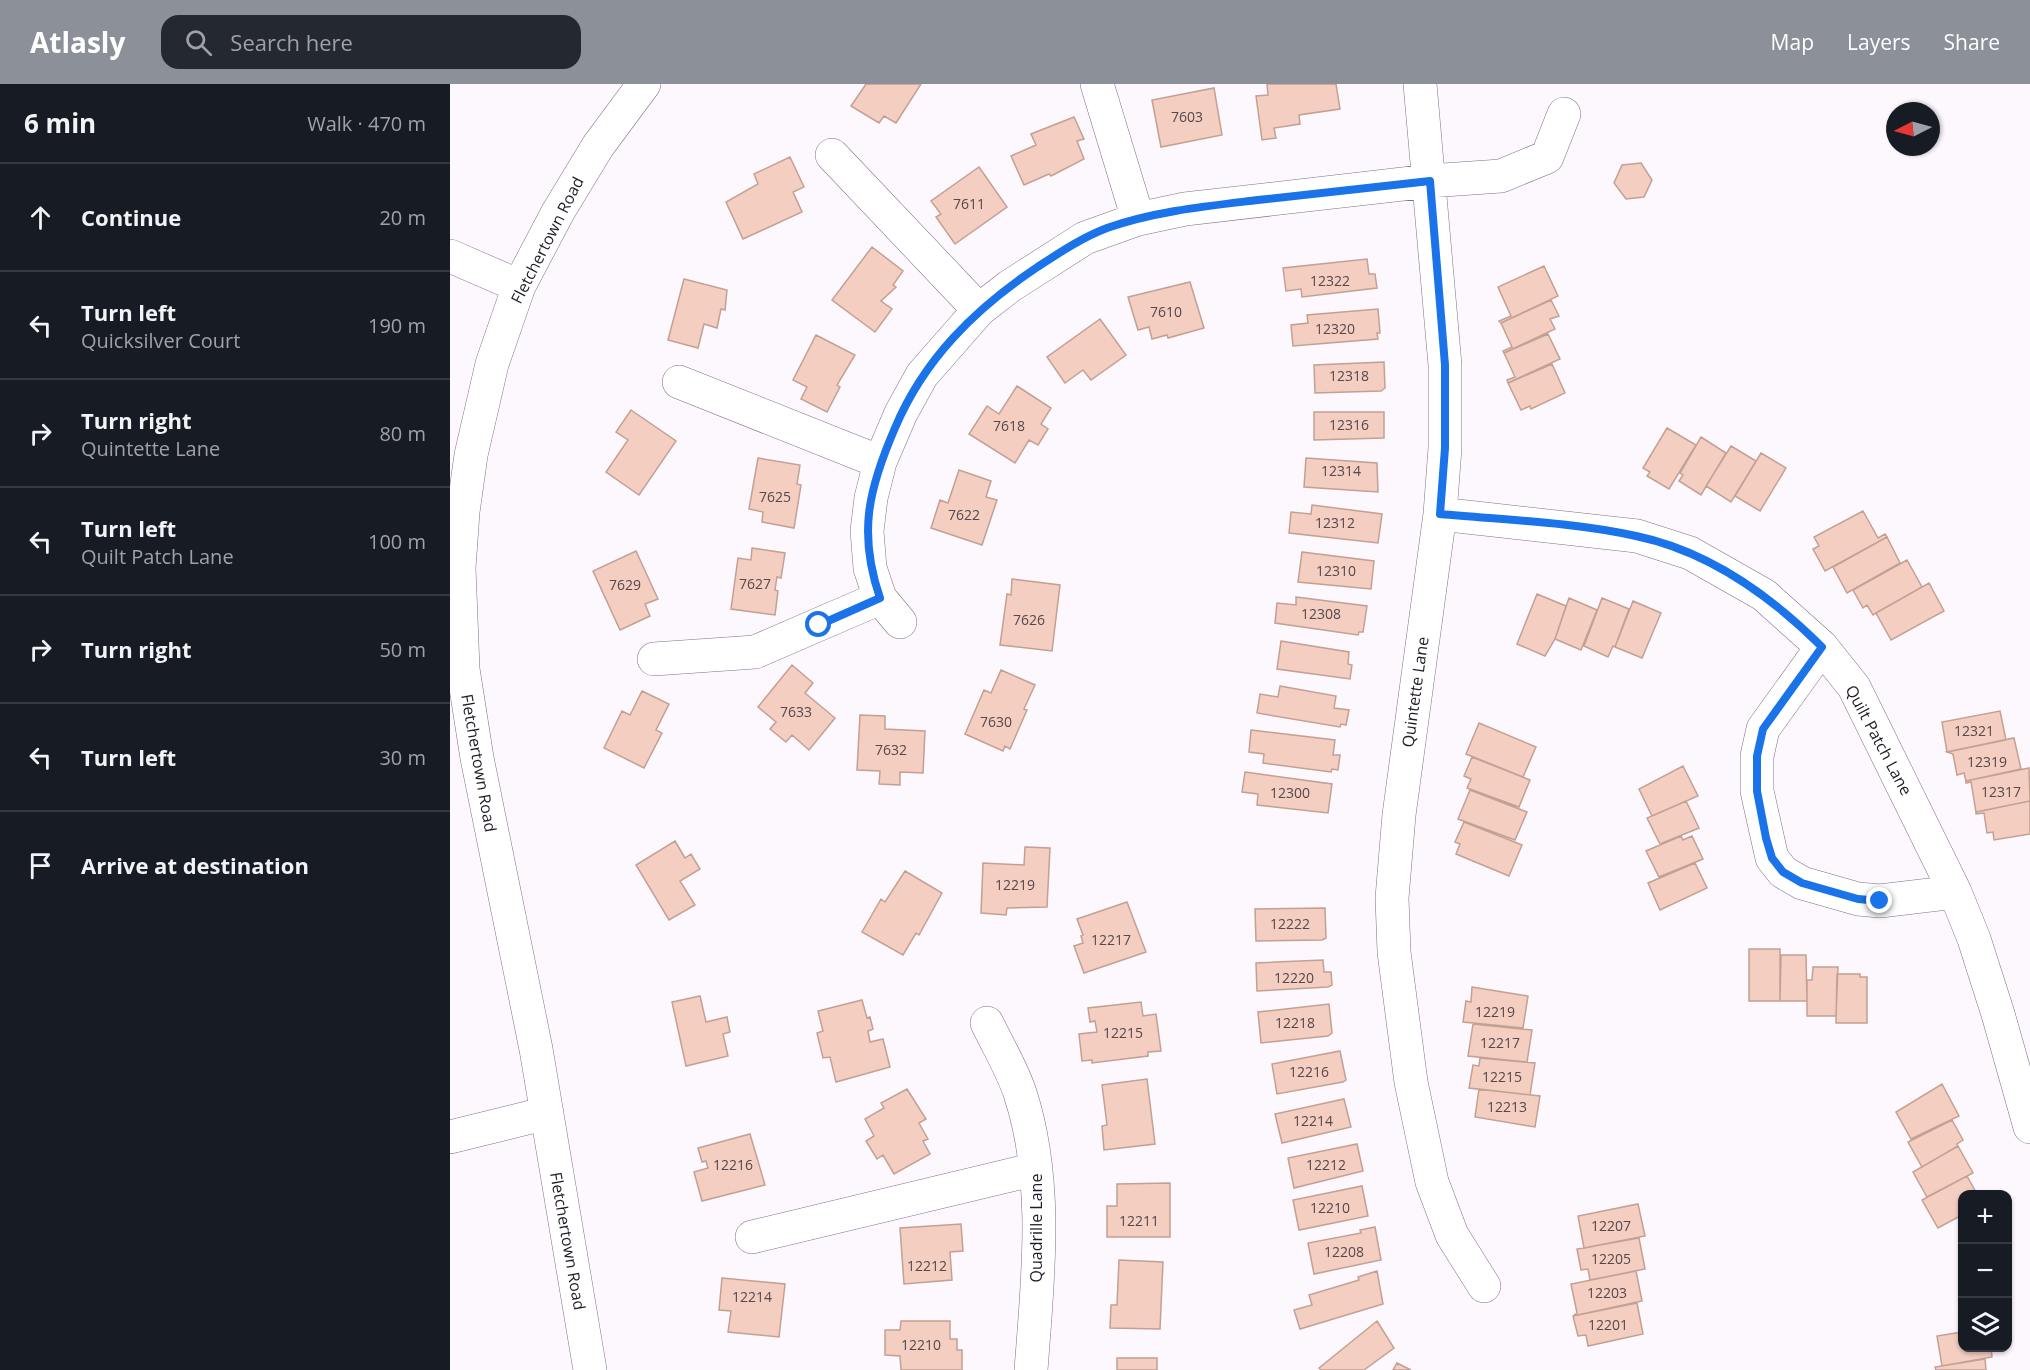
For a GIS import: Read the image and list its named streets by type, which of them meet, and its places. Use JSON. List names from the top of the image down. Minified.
{"streets":{"street":["Fletchertown Road","Quintette Lane","Quilt Patch Lane","Quadrille Lane"]},"crossings":[["Quintette Lane","Quilt Patch Lane"]],"house_numbers":["7603","7611","12322","7610","12320","12318","12316","7618","12314","7625","7622","12312","12310","7627","7629","12308","7626","7633","7630","12321","7632","12319","12317","12300","12219","12222","12217","12220","12219","12218","12215","12217","12216","12215","12213","12214","12216","12212","12210","12211","12207","12208","12205","12212","12203","12214","12201","12210"],"north":"left","page":{"header":"Atlasly","search":"Search here","nav":["Map","Layers","Share"],"heading":["6 min","Walk · 470 m"],"list":[["Continue","20 m"],["Turn left","Quicksilver Court","190 m"],["Turn right","Quintette Lane","80 m"],["Turn left","Quilt Patch Lane","100 m"],["Turn right","50 m"],["Turn left","30 m"],"Arrive at destination"],"map_buttons":["+","−"]}}
